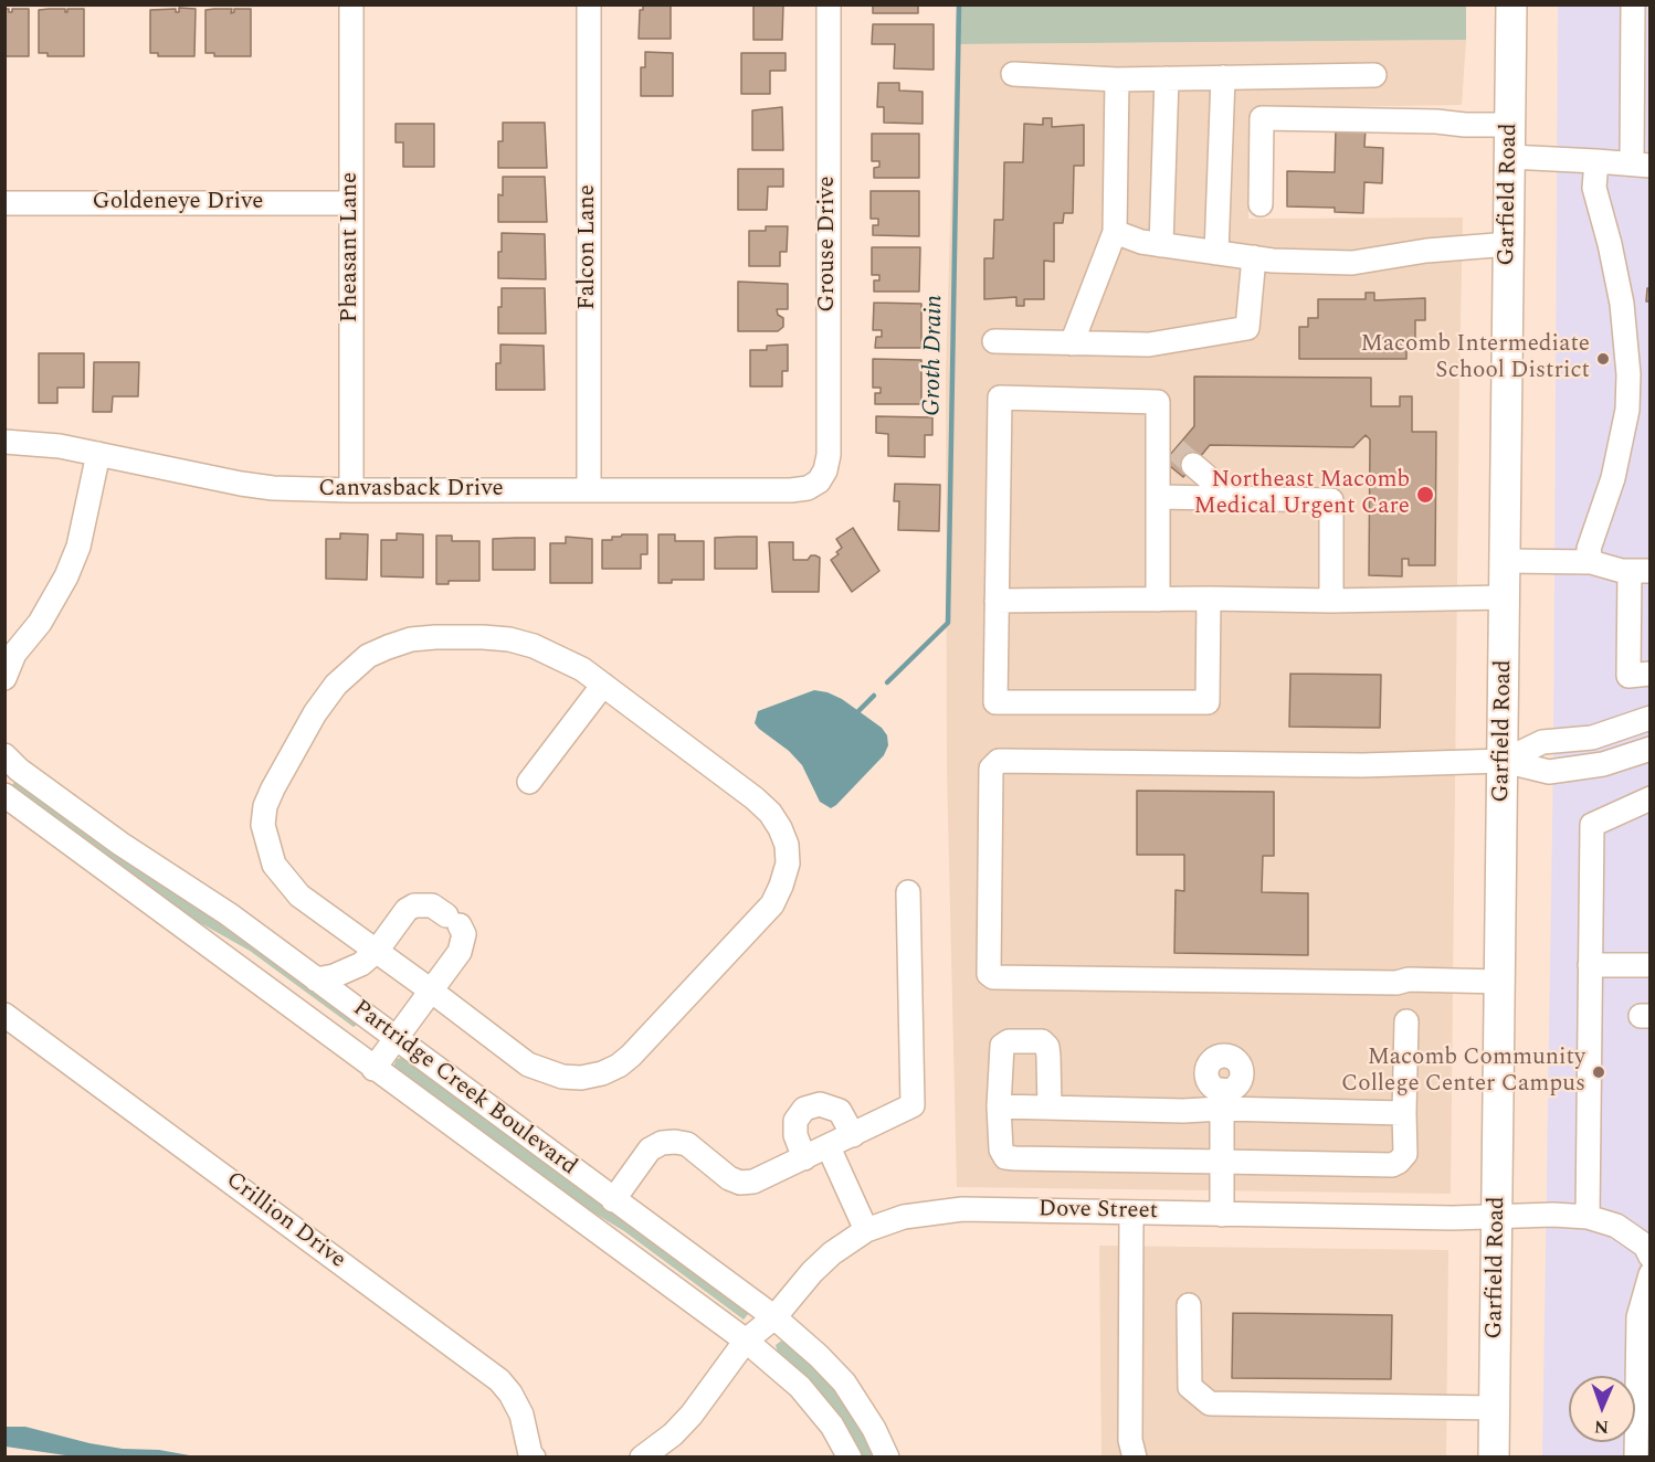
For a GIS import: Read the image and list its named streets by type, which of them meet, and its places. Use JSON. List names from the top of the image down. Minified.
{"streets":{"main road":["Garfield Road"],"street":["Goldeneye Drive","Grouse Drive","Pheasant Lane","Falcon Lane","Canvasback Drive","Partridge Creek Boulevard","Dove Street","Crillion Drive"]},"crossings":[["Garfield Road","Dove Street"],["Goldeneye Drive","Pheasant Lane"],["Grouse Drive","Canvasback Drive"],["Pheasant Lane","Canvasback Drive"],["Falcon Lane","Canvasback Drive"],["Partridge Creek Boulevard","Dove Street"]],"water":["Groth Drain"],"places":["Macomb Intermediate School District","Northeast Macomb Medical Urgent Care","Macomb Community College Center Campus"],"north":"bottom"}
